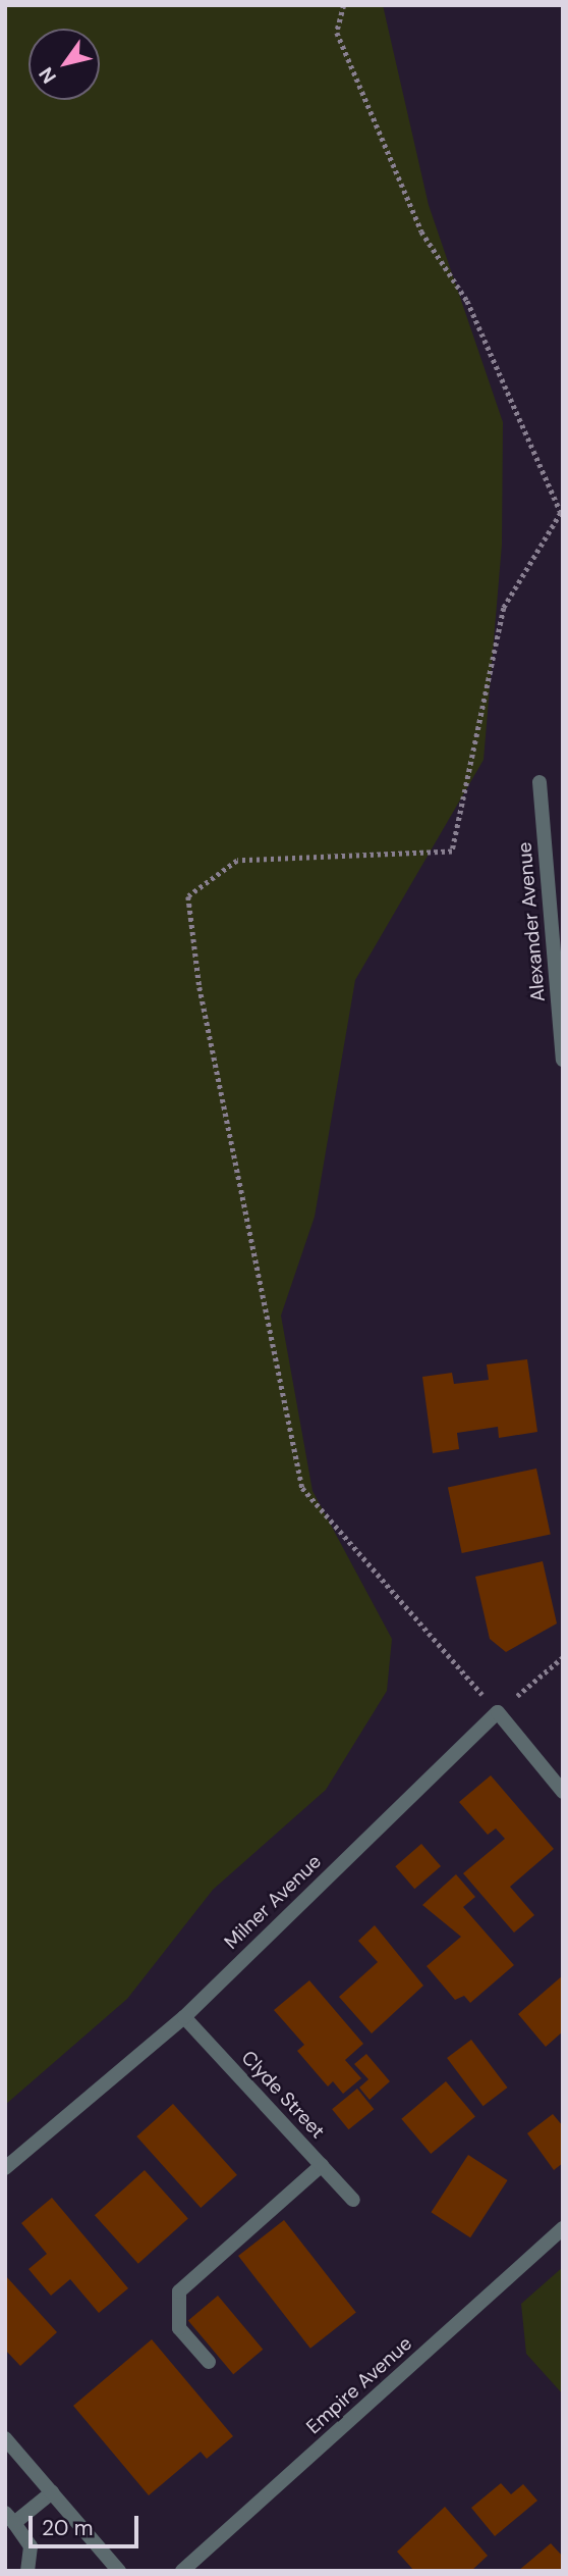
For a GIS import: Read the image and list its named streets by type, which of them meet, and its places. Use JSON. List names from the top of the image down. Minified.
{"streets":{"street":["Alexander Avenue","Milner Avenue","Clyde Street","Empire Avenue"]},"crossings":[["Milner Avenue","Clyde Street"]],"scale_bar":"20 m","north":"bottom left"}
